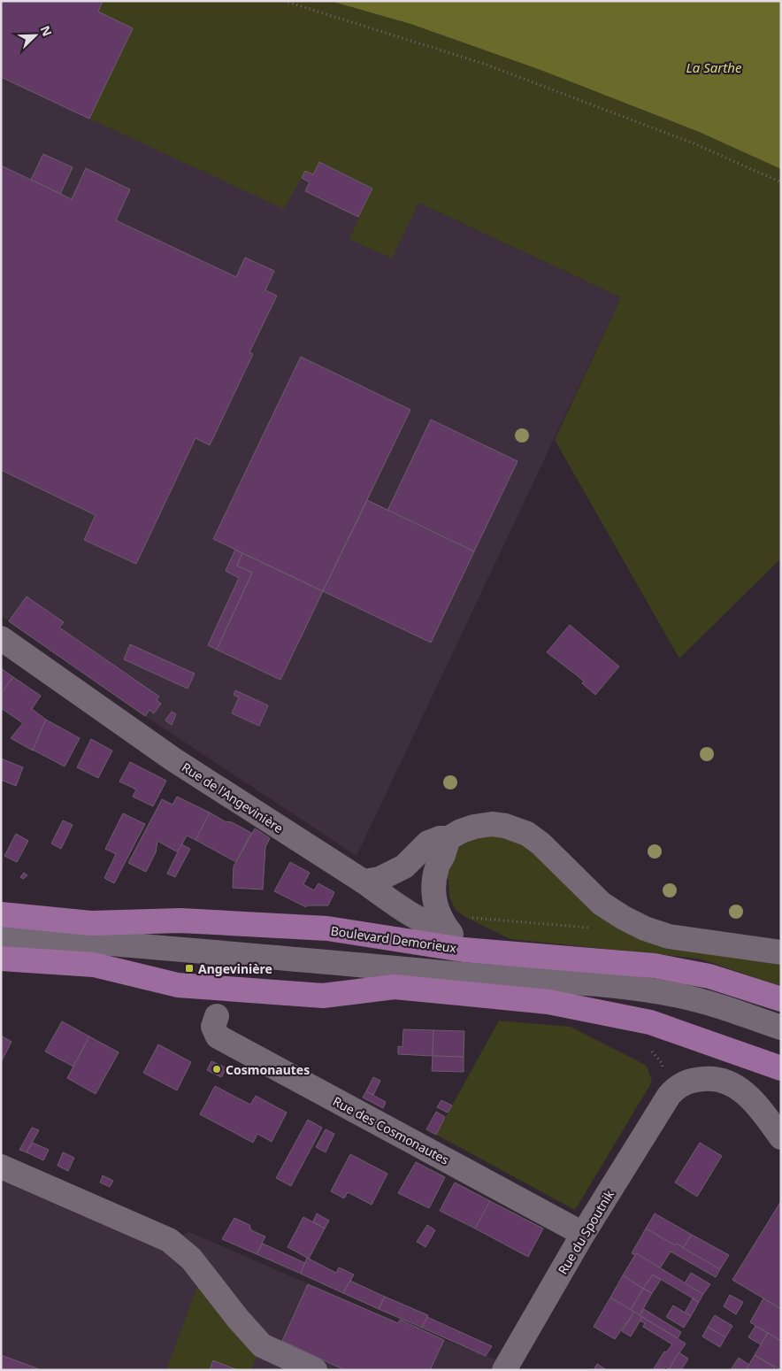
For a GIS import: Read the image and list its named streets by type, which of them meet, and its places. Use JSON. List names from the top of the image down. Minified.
{"streets":{"main road":["Boulevard Demorieux"],"street":["Rue de l'Angevinière","Rue des Cosmonautes","Rue du Spoutnik"]},"crossings":[["Rue des Cosmonautes","Rue du Spoutnik"]],"water":["La Sarthe"],"places":{"transit":["Angevinière"],"other":["Cosmonautes"]},"north":"top right"}
